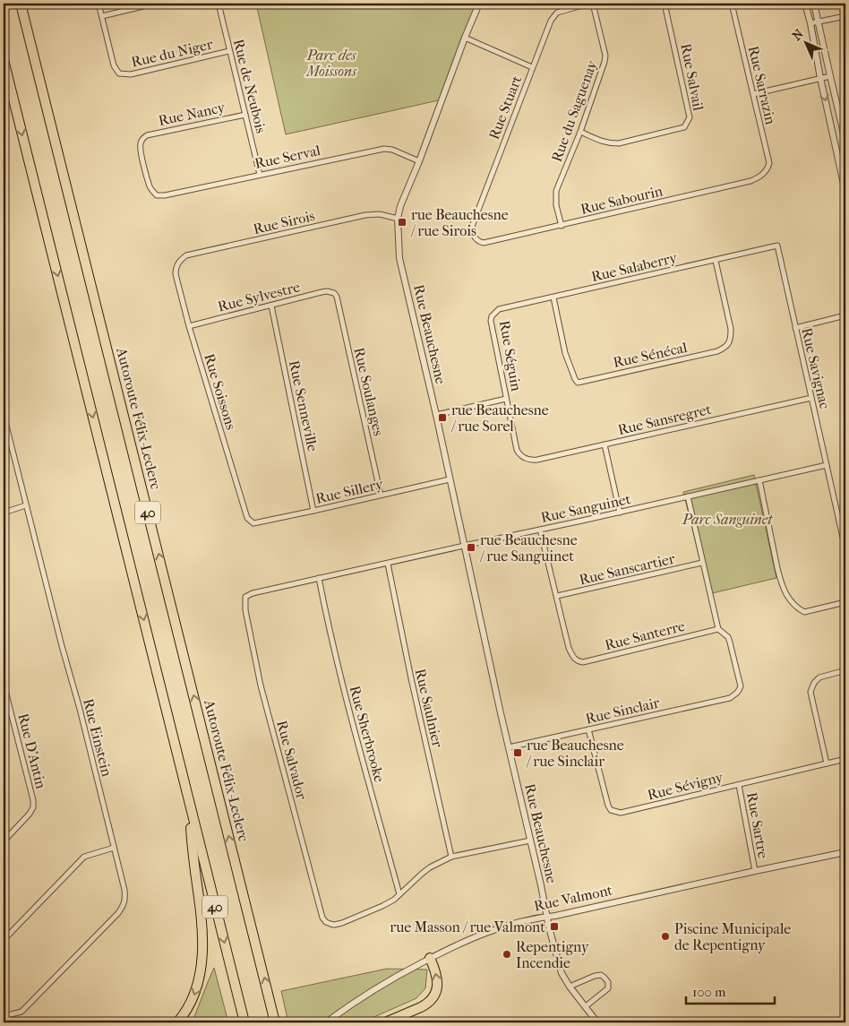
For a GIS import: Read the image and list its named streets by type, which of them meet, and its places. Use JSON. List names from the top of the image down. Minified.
{"streets":{"highway":["Autoroute Félix-Leclerc","40"],"street":["Rue du Niger","Rue Salvail","Rue Sarrazin","Rue de Neubois","Rue Stuart","Rue du Saguenay","Rue Nancy","Rue Serval","Rue Sabourin","Rue Sirois","Rue Salaberry","Rue Sylvestre","Rue Beauchesne","Rue Sénécal","Rue Séguin","Rue Savignac","Rue Soissons","Rue Soulanges","Rue Senneville","Rue Sansregret","Rue Sillery","Rue Sanguinet","Rue Sanscartier","Rue Santerre","Rue Saulnier","Rue Sinclair","Rue Sherbrooke","Rue Einstein","Rue D'Antin","Rue Salvador","Rue Sévigny","Rue Sartre","Rue Valmont"]},"crossings":[["Rue du Niger","Rue de Neubois"],["Rue Salvail","Rue du Saguenay"],["Rue Sarrazin","Rue Sabourin"],["Rue de Neubois","Rue Nancy"],["Rue de Neubois","Rue Serval"],["Rue Stuart","Rue Sabourin"],["Rue du Saguenay","Rue Sabourin"],["Rue Nancy","Rue Serval"],["Rue Serval","Rue Beauchesne"],["Rue Sirois","Rue Beauchesne"],["Rue Sirois","Rue Soissons"],["Rue Salaberry","Rue Sénécal"],["Rue Salaberry","Rue Séguin"],["Rue Salaberry","Rue Savignac"],["Rue Sylvestre","Rue Soissons"],["Rue Sylvestre","Rue Soulanges"],["Rue Sylvestre","Rue Senneville"],["Rue Beauchesne","Rue Sillery"],["Rue Beauchesne","Rue Sanguinet"],["Rue Beauchesne","Rue Sinclair"],["Rue Beauchesne","Rue Valmont"],["Rue Séguin","Rue Sansregret"],["Rue Savignac","Rue Sansregret"],["Rue Savignac","Rue Sanguinet"],["Rue Soissons","Rue Sillery"],["Rue Soulanges","Rue Sillery"],["Rue Senneville","Rue Sillery"],["Rue Sanguinet","Rue Saulnier"],["Rue Sanguinet","Rue Sherbrooke"],["Rue Sanguinet","Rue Salvador"],["Rue Sanscartier","Rue Santerre"],["Rue Santerre","Rue Sinclair"],["Rue Sinclair","Rue Sévigny"],["Rue Sherbrooke","Rue Salvador"],["Rue Sévigny","Rue Sartre"],["Rue Sartre","Rue Valmont"]],"parks":["Parc des Moissons","Parc Sanguinet"],"places":{"transit":["rue Beauchesne / rue Sirois","rue Beauchesne / rue Sorel","rue Beauchesne / rue Sanguinet","rue Beauchesne / rue Sinclair","rue Masson / rue Valmont"],"other":["Piscine Municipale de Repentigny","Repentigny Incendie"]},"scale_bar":"100 m","north":"top left"}
